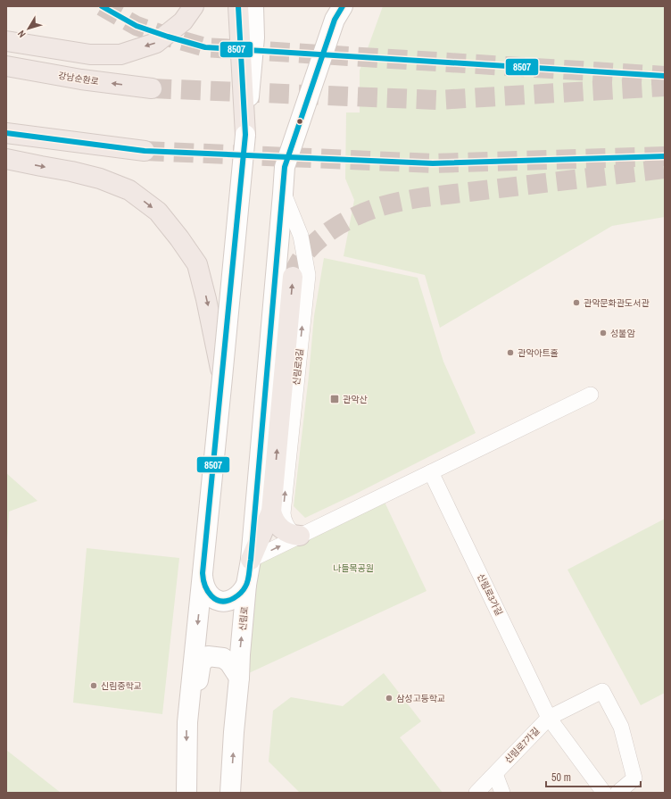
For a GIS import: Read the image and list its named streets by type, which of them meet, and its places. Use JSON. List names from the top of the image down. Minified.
{"streets":{"highway":["강남순환로"],"main road":["신림로"],"street":["신림로3길","신림로3가길","신림로7가길"]},"crossings":[["신림로3길","신림로"],["신림로3가길","신림로7가길"]],"one_way":["신림로3길"],"parks":["나들목공원"],"places":{"other":["관악문화관도서관","성불암","관악아트홀","신림중학교","삼성고등학교"],"transit":["관악산"]},"lines":["transit line 8507"],"scale_bar":"50 m","north":"bottom left"}
